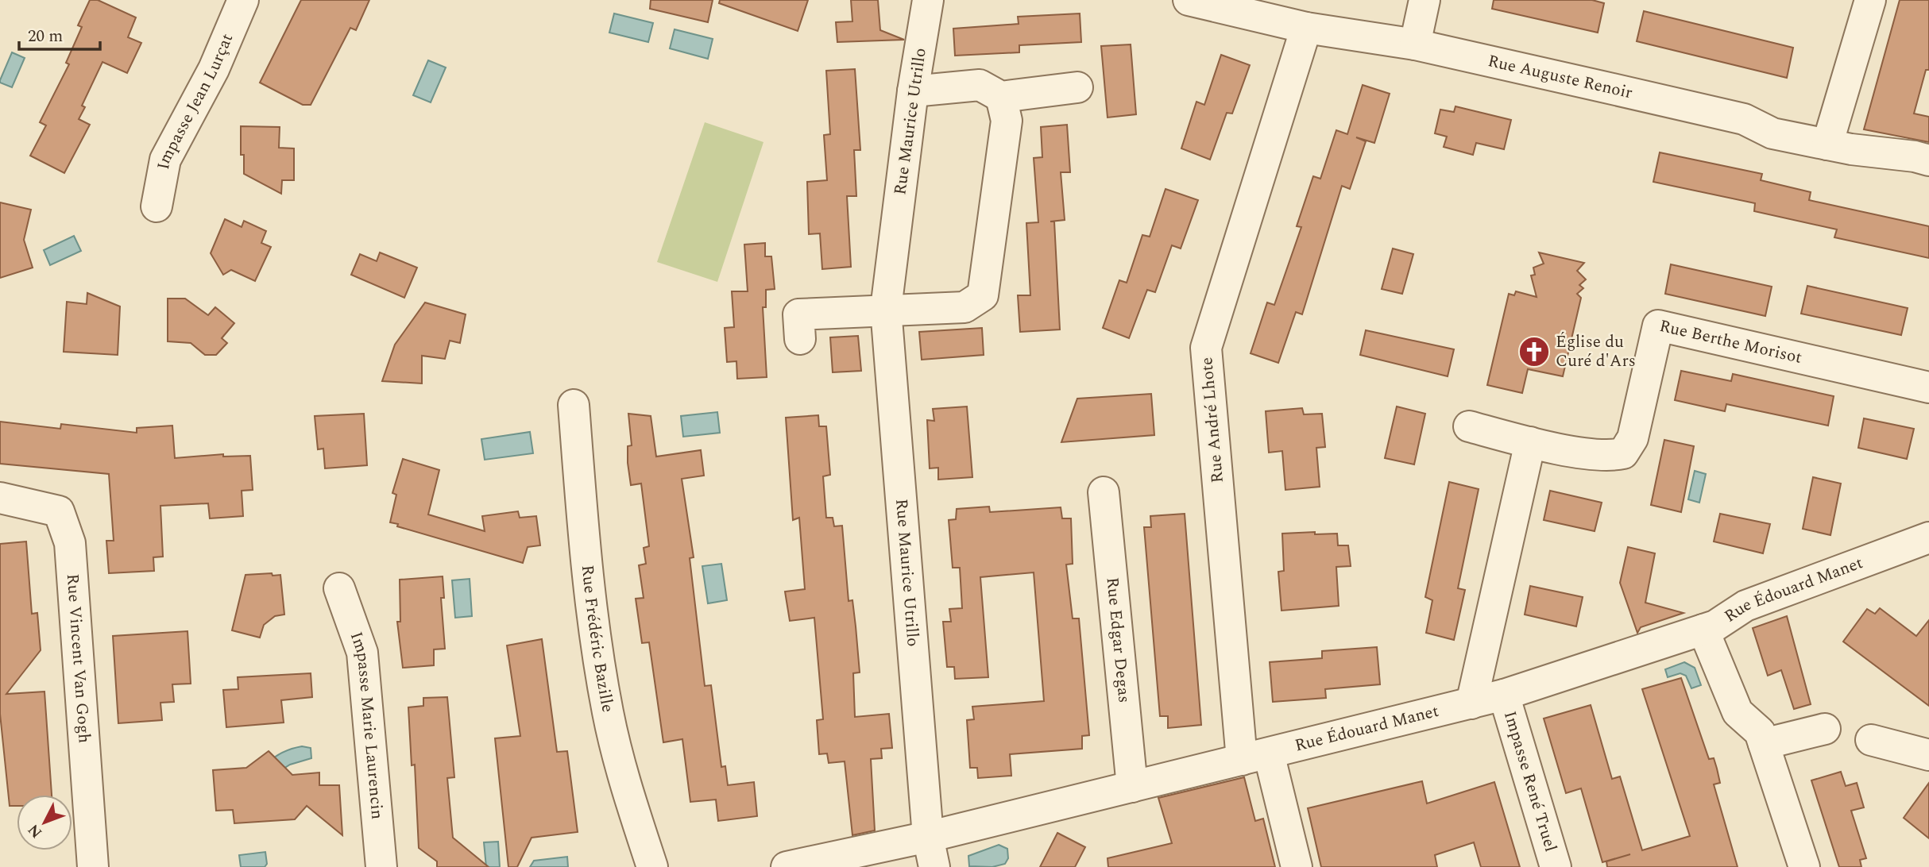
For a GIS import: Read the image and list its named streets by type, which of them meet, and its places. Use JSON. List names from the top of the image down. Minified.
{"streets":{"street":["Rue Auguste Renoir","Impasse Jean Lurçat","Rue Maurice Utrillo","Rue Berthe Morisot","Rue André Lhote","Rue Édouard Manet","Rue Frédéric Bazille","Rue Edgar Degas","Rue Vincent Van Gogh","Impasse Marie Laurencin","Impasse René Truel"]},"crossings":[["Rue Auguste Renoir","Rue André Lhote"],["Rue Maurice Utrillo","Rue Édouard Manet"],["Rue André Lhote","Rue Édouard Manet"],["Rue Édouard Manet","Rue Edgar Degas"],["Rue Édouard Manet","Impasse René Truel"]],"places":{"church":["Église du Curé d'Ars"]},"scale_bar":"20 m","north":"bottom left"}
